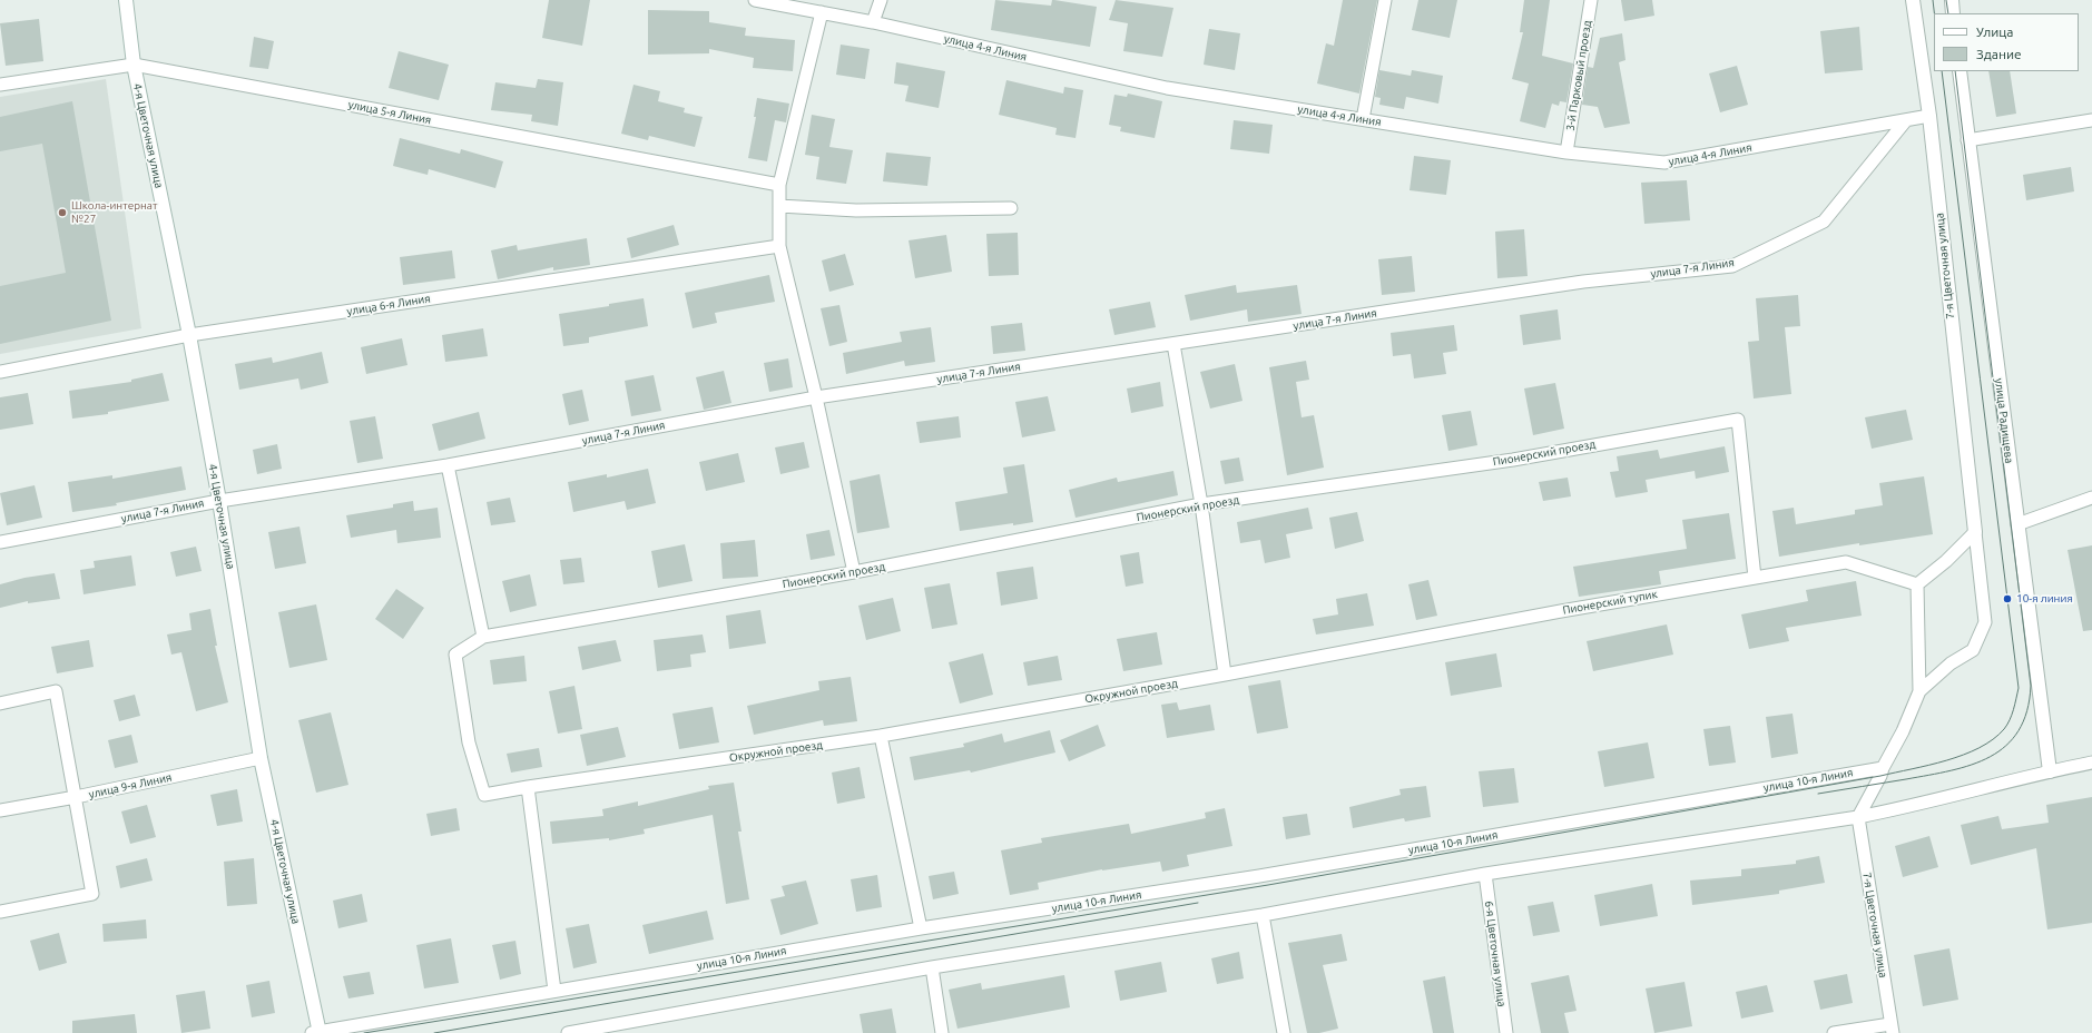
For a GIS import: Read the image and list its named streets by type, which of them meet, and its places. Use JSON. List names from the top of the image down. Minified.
{"streets":{"street":["4-я Цветочная улица","7-я Цветочная улица","улица Радищева"],"lane":["улица 4-я Линия","3-й Парковый проезд","улица 5-я Линия","улица 7-я Линия","улица 6-я Линия","Пионерский проезд","Пионерский тупик","Окружной проезд","улица 10-я Линия","улица 9-я Линия","6-я Цветочная улица"]},"crossings":[["улица 4-я Линия","3-й Парковый проезд"],["улица 4-я Линия","7-я Цветочная улица"],["улица 4-я Линия","улица 7-я Линия"],["улица 5-я Линия","4-я Цветочная улица"],["4-я Цветочная улица","улица 7-я Линия"],["4-я Цветочная улица","улица 6-я Линия"],["4-я Цветочная улица","улица 10-я Линия"],["4-я Цветочная улица","улица 9-я Линия"],["Пионерский проезд","Пионерский тупик"],["Пионерский проезд","Окружной проезд"],["Пионерский тупик","Окружной проезд"]],"places":["Школа-интернат №27","10-я линия"],"legend":["Улица","Здание"]}
